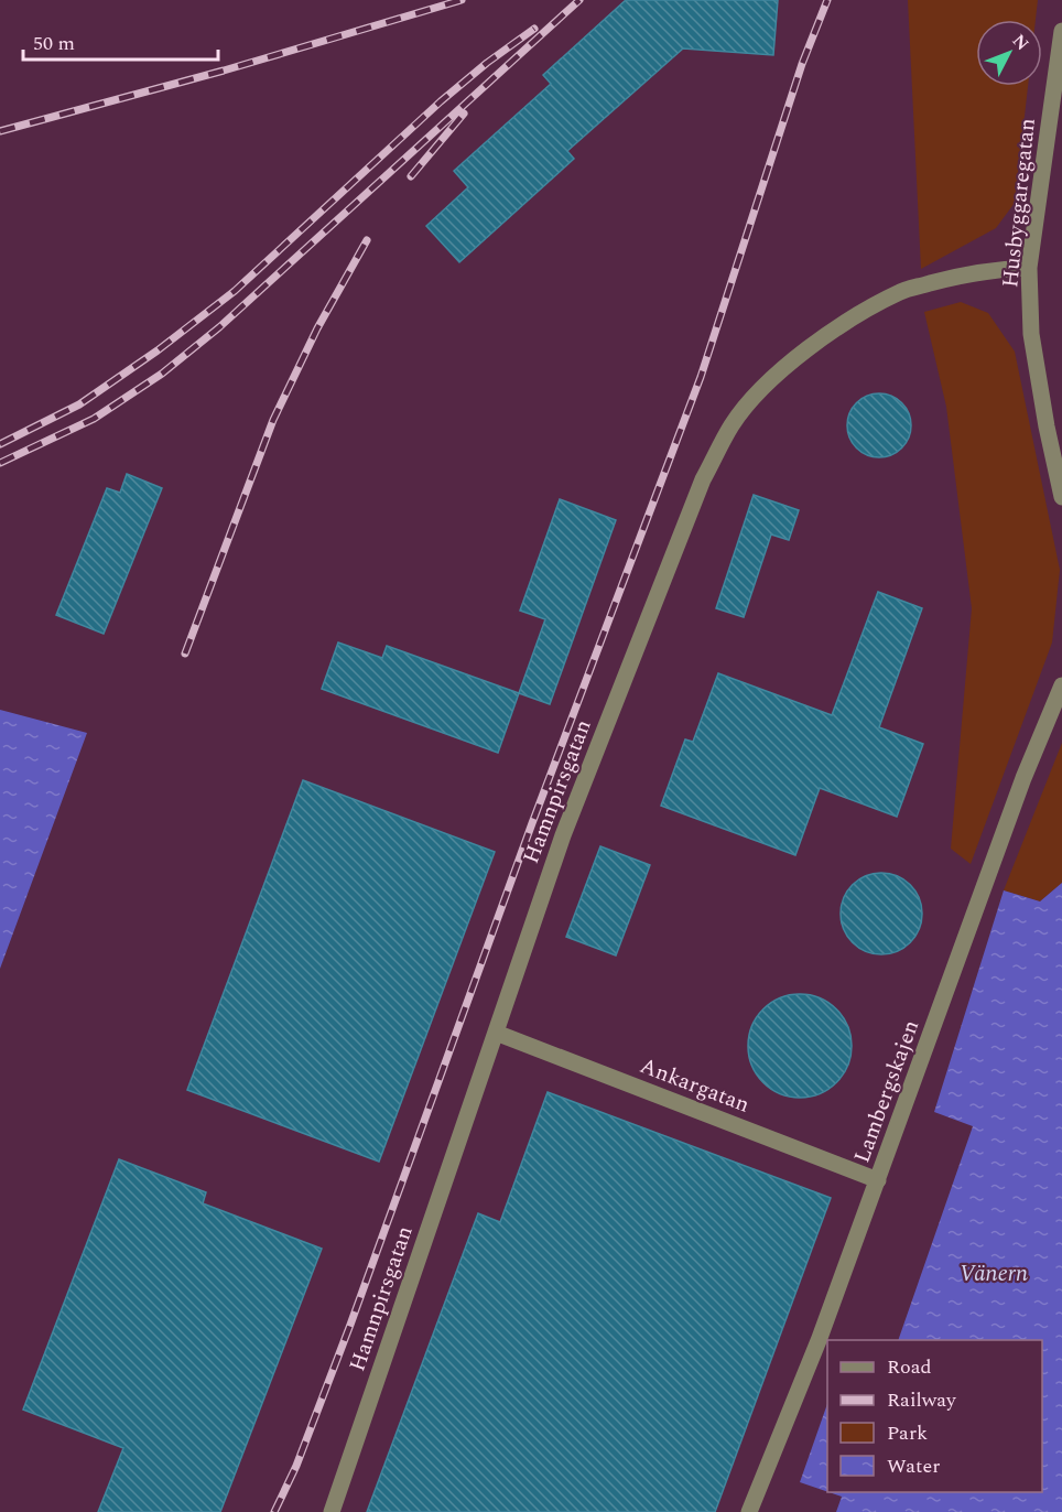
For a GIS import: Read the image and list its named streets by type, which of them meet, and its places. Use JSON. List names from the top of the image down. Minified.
{"streets":{"street":["Husbyggaregatan","Hamnpirsgatan","Ankargatan","Lambergskajen"]},"crossings":[["Husbyggaregatan","Hamnpirsgatan"],["Hamnpirsgatan","Ankargatan"],["Ankargatan","Lambergskajen"]],"water":["Vänern"],"legend":["Road","Railway","Park","Water"],"scale_bar":"50 m","north":"top right"}
